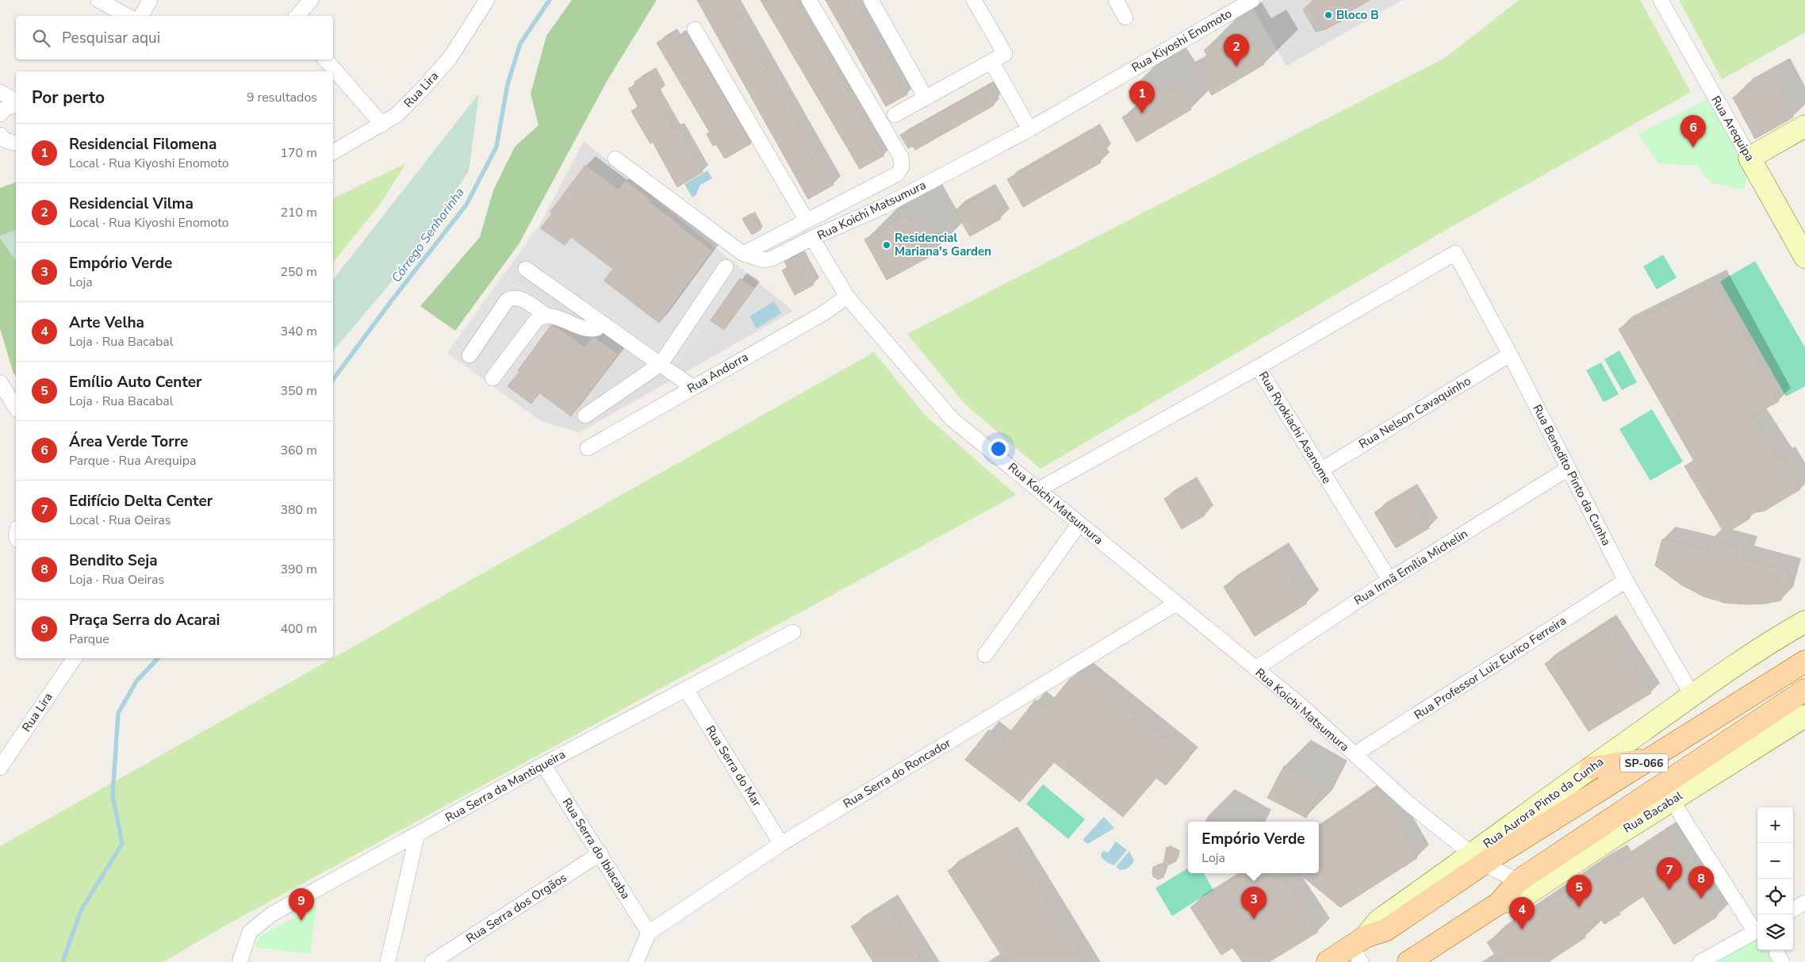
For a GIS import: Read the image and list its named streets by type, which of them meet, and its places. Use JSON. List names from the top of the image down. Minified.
{"streets":{"main road":["SP-066"],"street":["Rua Kiyoshi Enomoto","Rua Lira","Rua Arequipa","Rua Koichi Matsumura","Rua Andorra","Rua Nelson Cavaquinho","Rua Ryokiachi Asanome","Rua Benedito Pinto da Cunha","Rua Irmã Emília Michelin","Rua Professor Luiz Eurico Ferreira","Rua Serra do Mar","Rua Serra do Roncador","Rua Serra da Mantiqueira","Rua Aurora Pinto da Cunha","Rua Bacabal","Rua Serra do Ibiacaba","Rua Serra dos Orgãos"]},"crossings":[["Rua Kiyoshi Enomoto","Rua Koichi Matsumura"],["Rua Koichi Matsumura","Rua Andorra"],["Rua Koichi Matsumura","Rua Irmã Emília Michelin"],["Rua Koichi Matsumura","Rua Professor Luiz Eurico Ferreira"],["Rua Koichi Matsumura","SP-066"],["Rua Koichi Matsumura","Rua Serra do Roncador"],["Rua Koichi Matsumura","Rua Aurora Pinto da Cunha"],["Rua Koichi Matsumura","Rua Bacabal"],["Rua Nelson Cavaquinho","Rua Ryokiachi Asanome"],["Rua Nelson Cavaquinho","Rua Benedito Pinto da Cunha"],["Rua Ryokiachi Asanome","Rua Benedito Pinto da Cunha"],["Rua Ryokiachi Asanome","Rua Irmã Emília Michelin"],["Rua Benedito Pinto da Cunha","Rua Irmã Emília Michelin"],["Rua Benedito Pinto da Cunha","Rua Professor Luiz Eurico Ferreira"],["Rua Benedito Pinto da Cunha","Rua Aurora Pinto da Cunha"],["SP-066","Rua Aurora Pinto da Cunha"],["SP-066","Rua Bacabal"],["Rua Serra do Mar","Rua Serra do Roncador"],["Rua Serra do Mar","Rua Serra da Mantiqueira"],["Rua Serra do Roncador","Rua Serra do Ibiacaba"],["Rua Serra da Mantiqueira","Rua Serra do Ibiacaba"],["Rua Serra do Ibiacaba","Rua Serra dos Orgãos"]],"water":["Córrego Senhorinha"],"places":["Bloco B","Residencial Mariana's Garden"],"page":{"search":"Pesquisar aqui","pins":["2","1","6","7","8","5","3","9","4"],"heading":["Por perto","9 resultados"],"list":[{"mark":"1","name":"Residencial Filomena","note":"Local · Rua Kiyoshi Enomoto","value":"170 m"},{"mark":"2","name":"Residencial Vilma","note":"Local · Rua Kiyoshi Enomoto","value":"210 m"},{"mark":"3","name":"Empório Verde","note":"Loja","value":"250 m"},{"mark":"4","name":"Arte Velha","note":"Loja · Rua Bacabal","value":"340 m"},{"mark":"5","name":"Emílio Auto Center","note":"Loja · Rua Bacabal","value":"350 m"},{"mark":"6","name":"Área Verde Torre","note":"Parque · Rua Arequipa","value":"360 m"},{"mark":"7","name":"Edifício Delta Center","note":"Local · Rua Oeiras","value":"380 m"},{"mark":"8","name":"Bendito Seja","note":"Loja · Rua Oeiras","value":"390 m"},{"mark":"9","name":"Praça Serra do Acarai","note":"Parque","value":"400 m"}],"map_buttons":["+","−"],"popup":["Empório Verde","Loja"]}}
